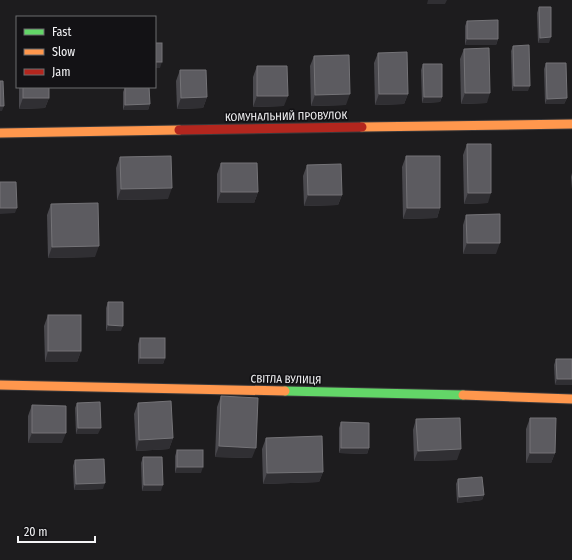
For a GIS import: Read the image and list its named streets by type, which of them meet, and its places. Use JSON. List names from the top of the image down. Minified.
{"streets":{"street":["КОМУНАЛЬНИЙ ПРОВУЛОК","СВІТЛА ВУЛИЦЯ"]},"legend":["Fast","Slow","Jam"],"scale_bar":"20 m"}
